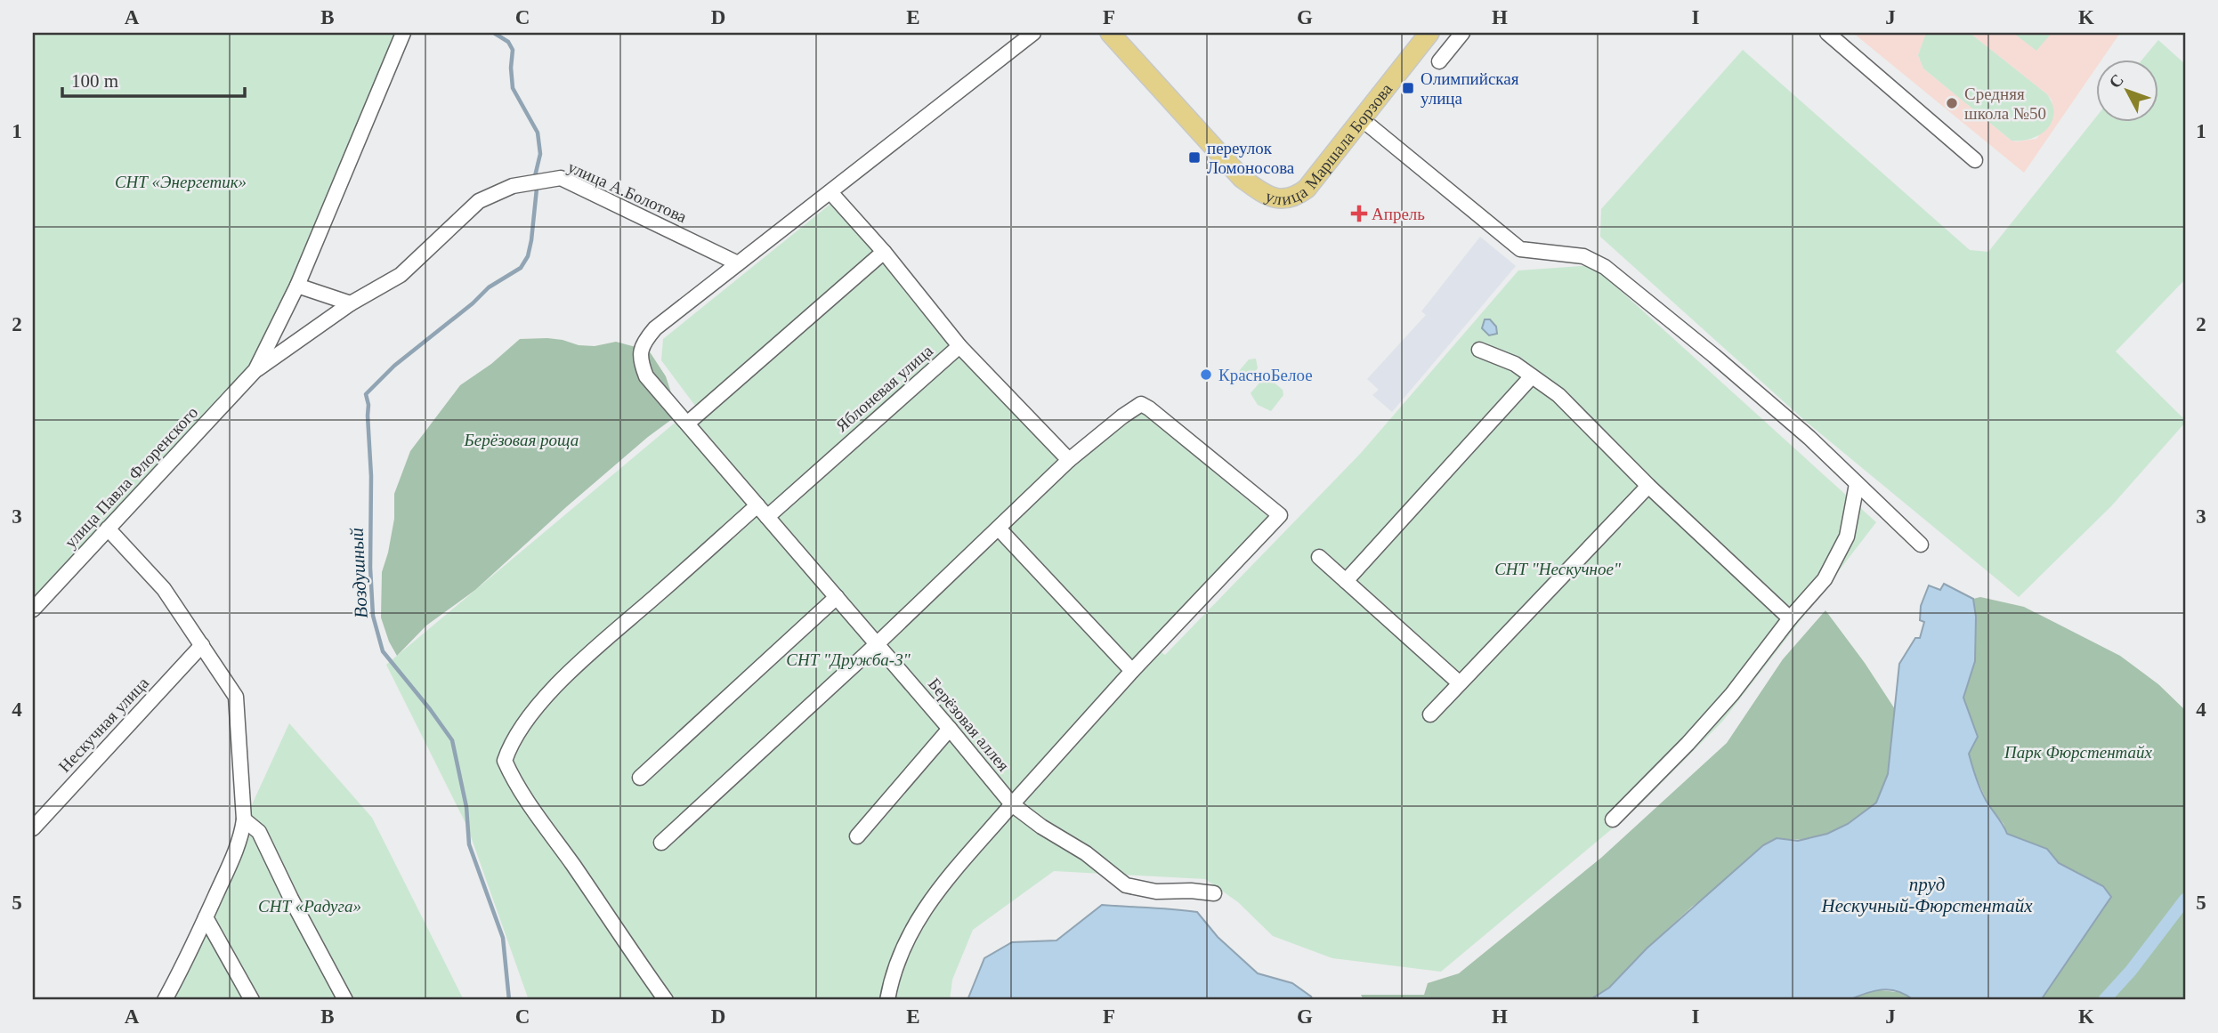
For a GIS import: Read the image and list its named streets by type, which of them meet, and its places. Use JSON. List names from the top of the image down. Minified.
{"streets":{"main road":["улица Маршала Борзова"],"street":["улица А.Болотова","Яблоневая улица","улица Павла Флоренского","Нескучная улица","Берёзовая аллея"]},"crossings":[["улица А.Болотова","улица Павла Флоренского"],["улица А.Болотова","Берёзовая аллея"],["Яблоневая улица","Берёзовая аллея"]],"water":["Воздушный","пруд Нескучный-Фюрстентайх"],"parks":["СНТ «Энергетик»","Берёзовая роща","СНТ \"Нескучное\"","СНТ \"Дружба-3\"","Парк Фюрстентайх","СНТ «Радуга»"],"places":{"transit":["Олимпийская улица","переулок Ломоносова"],"other":["Средняя школа №50","КрасноБелое"],"health":["Апрель"]},"scale_bar":"100 m","north":"top left","grid":{"columns":["A","B","C","D","E","F","G","H","I","J","K"],"rows":["1","2","3","4","5"]}}
